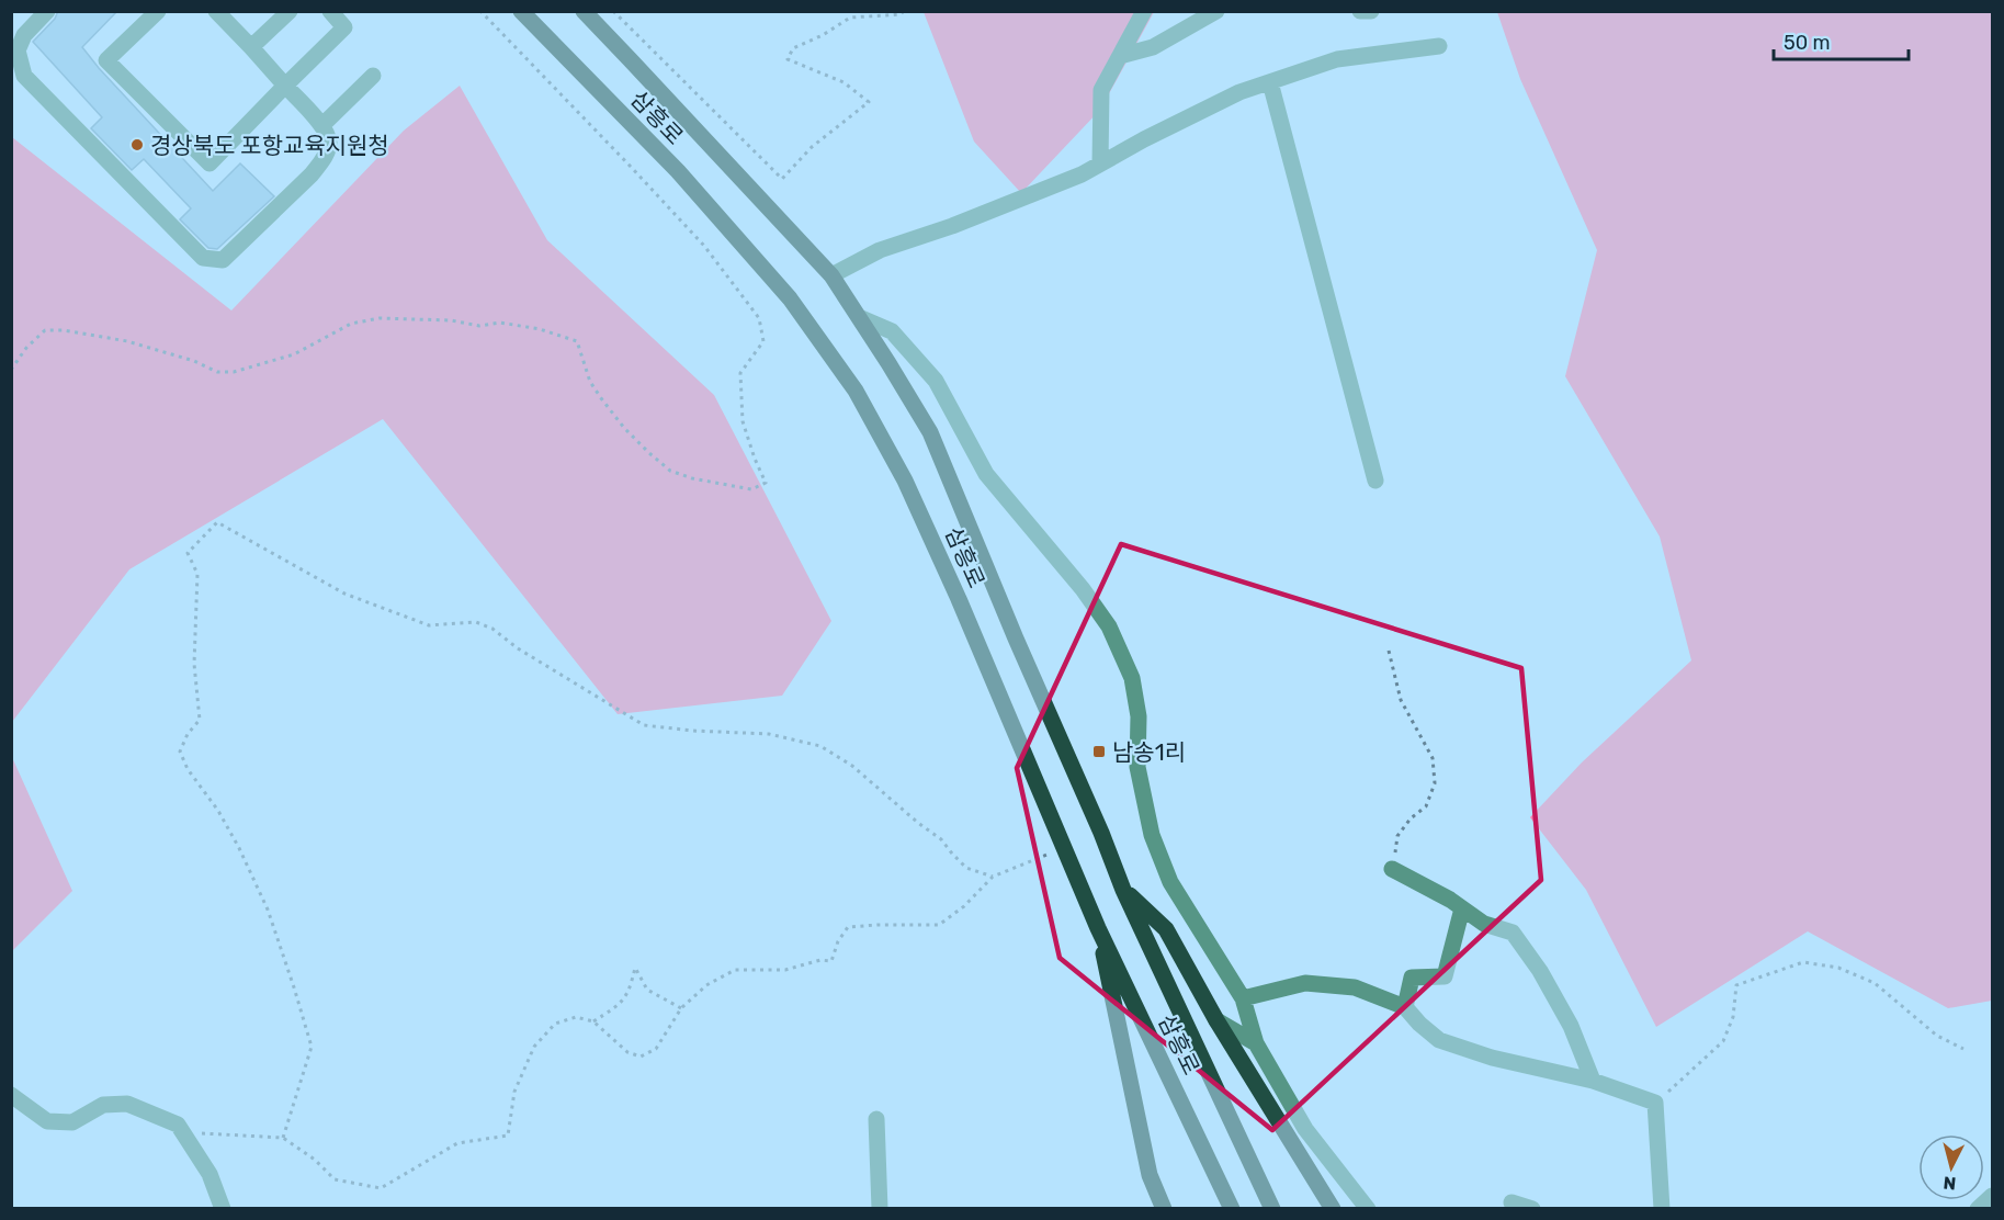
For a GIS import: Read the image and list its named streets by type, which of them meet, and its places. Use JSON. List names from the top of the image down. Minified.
{"streets":{"main road":["삼흥로"]},"places":{"other":["경상북도 포항교육지원청"],"transit":["남송1리"]},"scale_bar":"50 m","north":"bottom"}
